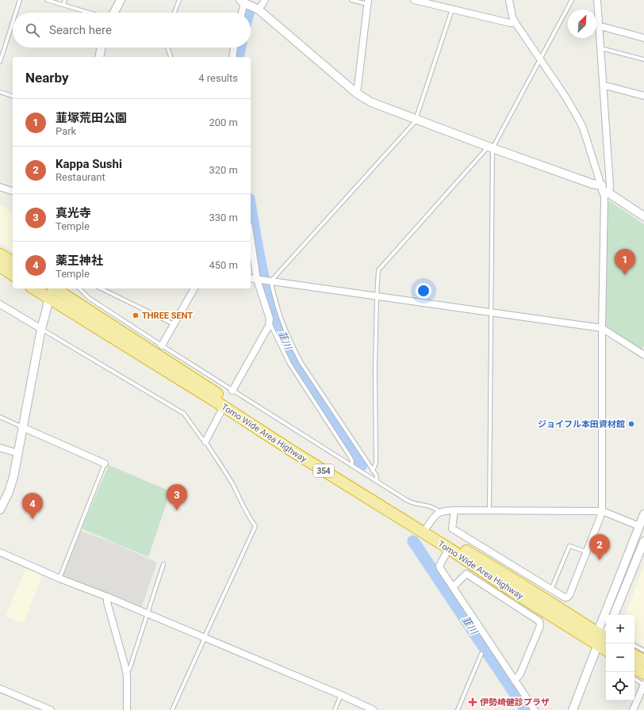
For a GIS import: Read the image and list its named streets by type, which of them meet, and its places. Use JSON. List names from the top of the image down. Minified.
{"streets":{"highway":["Tomo Wide Area Highway","354"]},"water":["韮川"],"places":{"other":["THREE SENT","ジョイフル本田資材館"],"health":["伊勢崎健診プラザ"]},"north":"top right","page":{"search":"Search here","heading":["Nearby","4 results"],"list":[{"mark":"1","name":"韮塚荒田公園","note":"Park","value":"200 m"},{"mark":"2","name":"Kappa Sushi","note":"Restaurant","value":"320 m"},{"mark":"3","name":"真光寺","note":"Temple","value":"330 m"},{"mark":"4","name":"薬王神社","note":"Temple","value":"450 m"}],"pins":["1","3","4","2"],"map_buttons":["+","−"]}}
